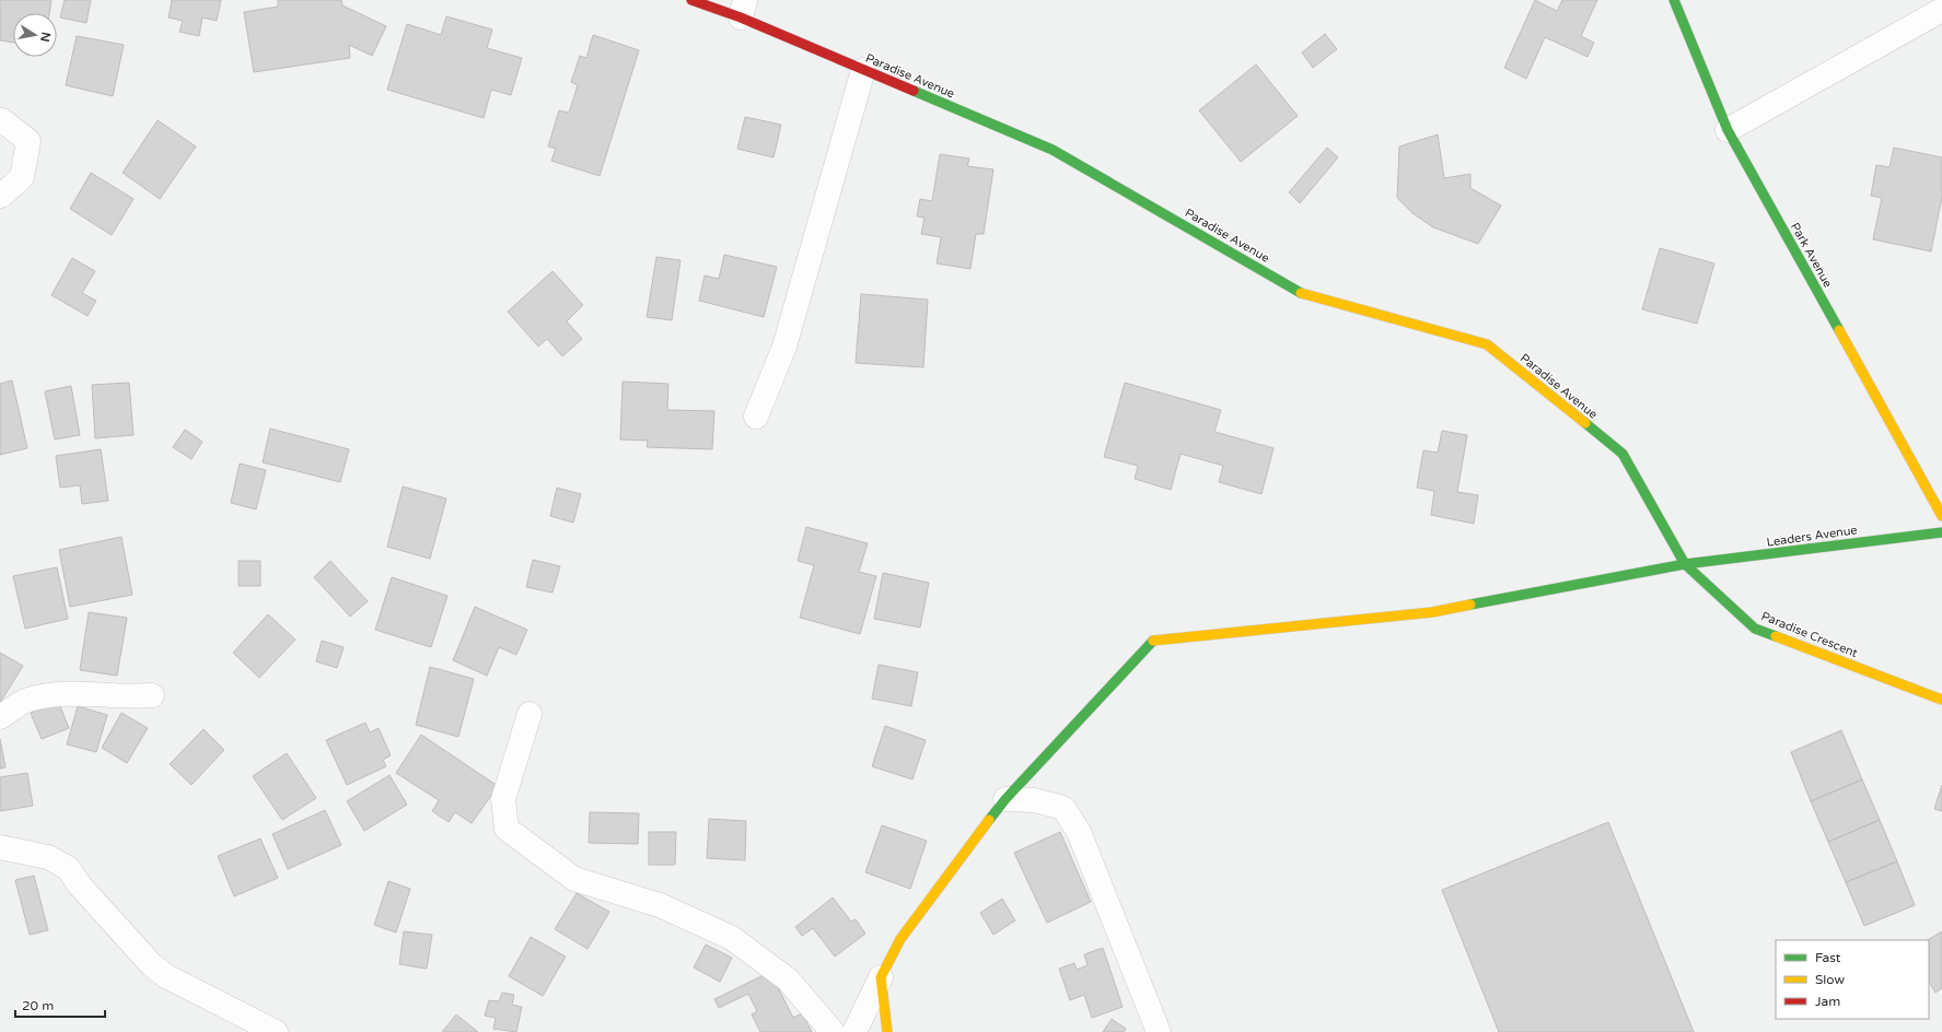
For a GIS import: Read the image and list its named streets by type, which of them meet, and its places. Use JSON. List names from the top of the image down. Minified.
{"streets":{"street":["Paradise Avenue","Park Avenue","Leaders Avenue","Paradise Crescent"]},"crossings":[["Paradise Avenue","Leaders Avenue"],["Paradise Avenue","Paradise Crescent"],["Leaders Avenue","Paradise Crescent"]],"legend":["Fast","Slow","Jam"],"scale_bar":"20 m","north":"right"}
